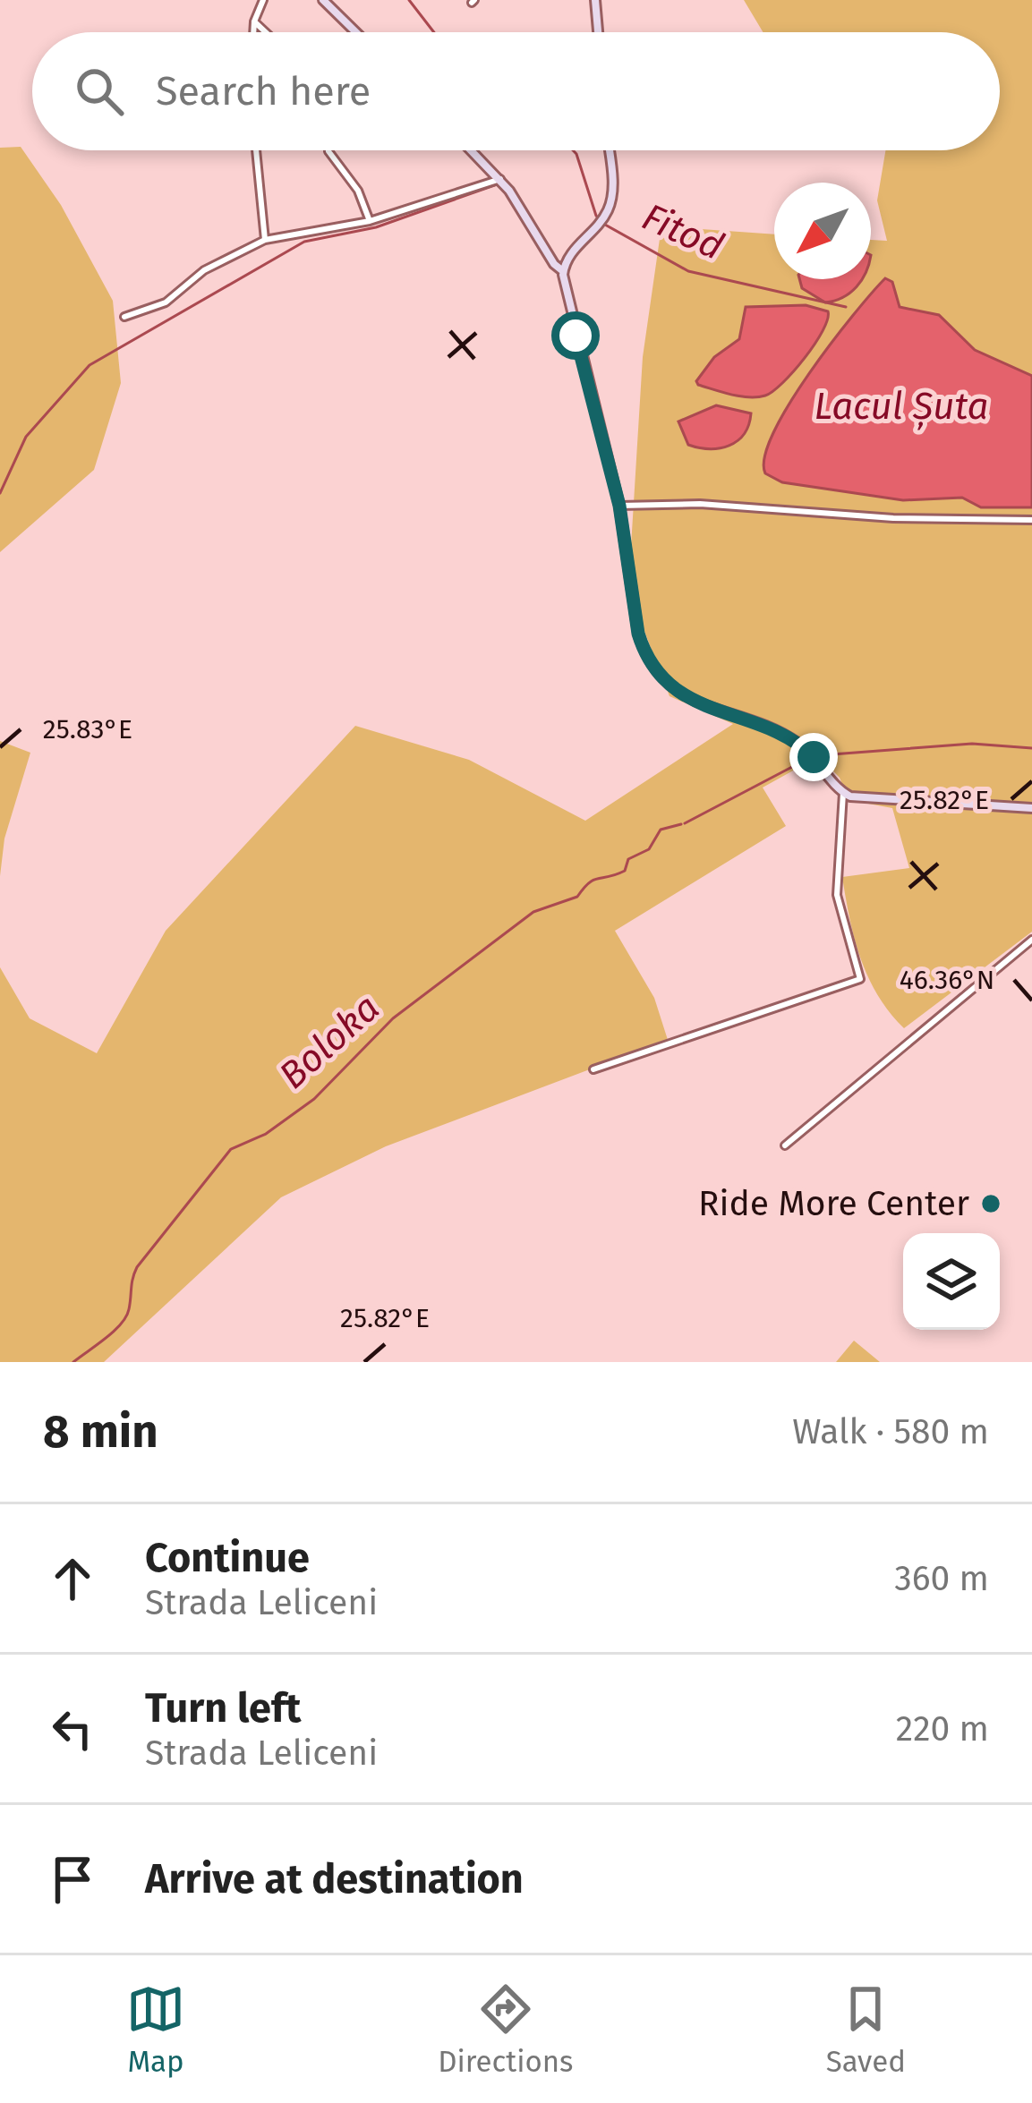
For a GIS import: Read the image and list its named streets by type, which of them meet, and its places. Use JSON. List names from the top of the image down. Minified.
{"water":["Fitod","Lacul Șuta","Boloka"],"places":["Ride More Center"],"north":"bottom left","page":{"search":"Search here","heading":["8 min","Walk · 580 m"],"list":[["Continue","Strada Leliceni","360 m"],["Turn left","Strada Leliceni","220 m"],"Arrive at destination"],"nav":["Map","Directions","Saved"]},"coordinates":["25.83°E","25.82°E","46.36°N"]}
